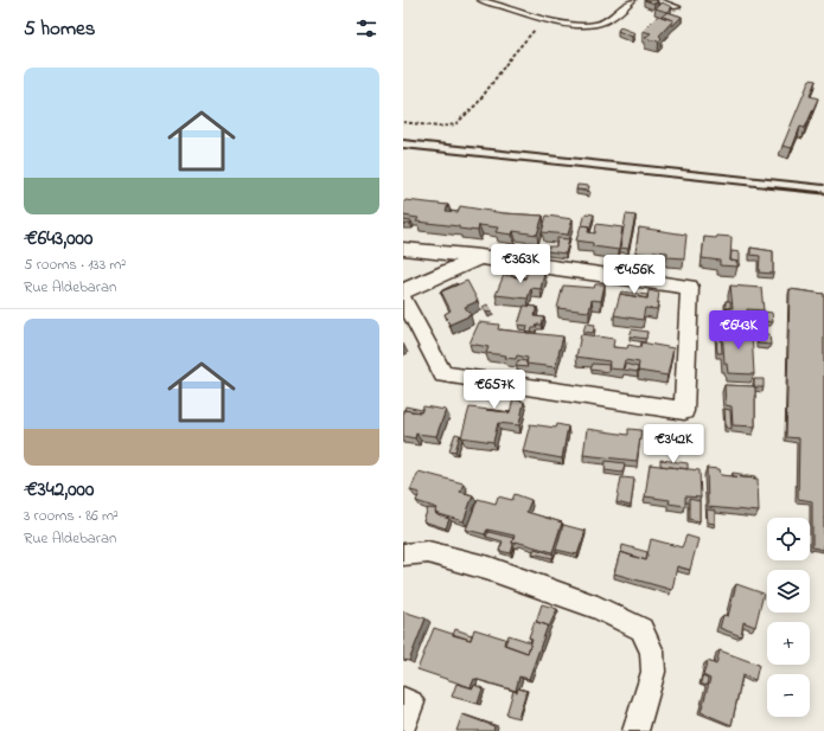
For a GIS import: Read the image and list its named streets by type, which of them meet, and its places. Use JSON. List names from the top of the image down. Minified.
{"page":{"heading":"5 homes","list":[{"name":"€643,000","note":"5 rooms · 133 m² · Rue Aldebaran"},{"name":"€342,000","note":"3 rooms · 86 m² · Rue Aldebaran"}],"price":["€363K","€456K","€643K","€657K","€342K"],"map_buttons":["+","−"]}}
